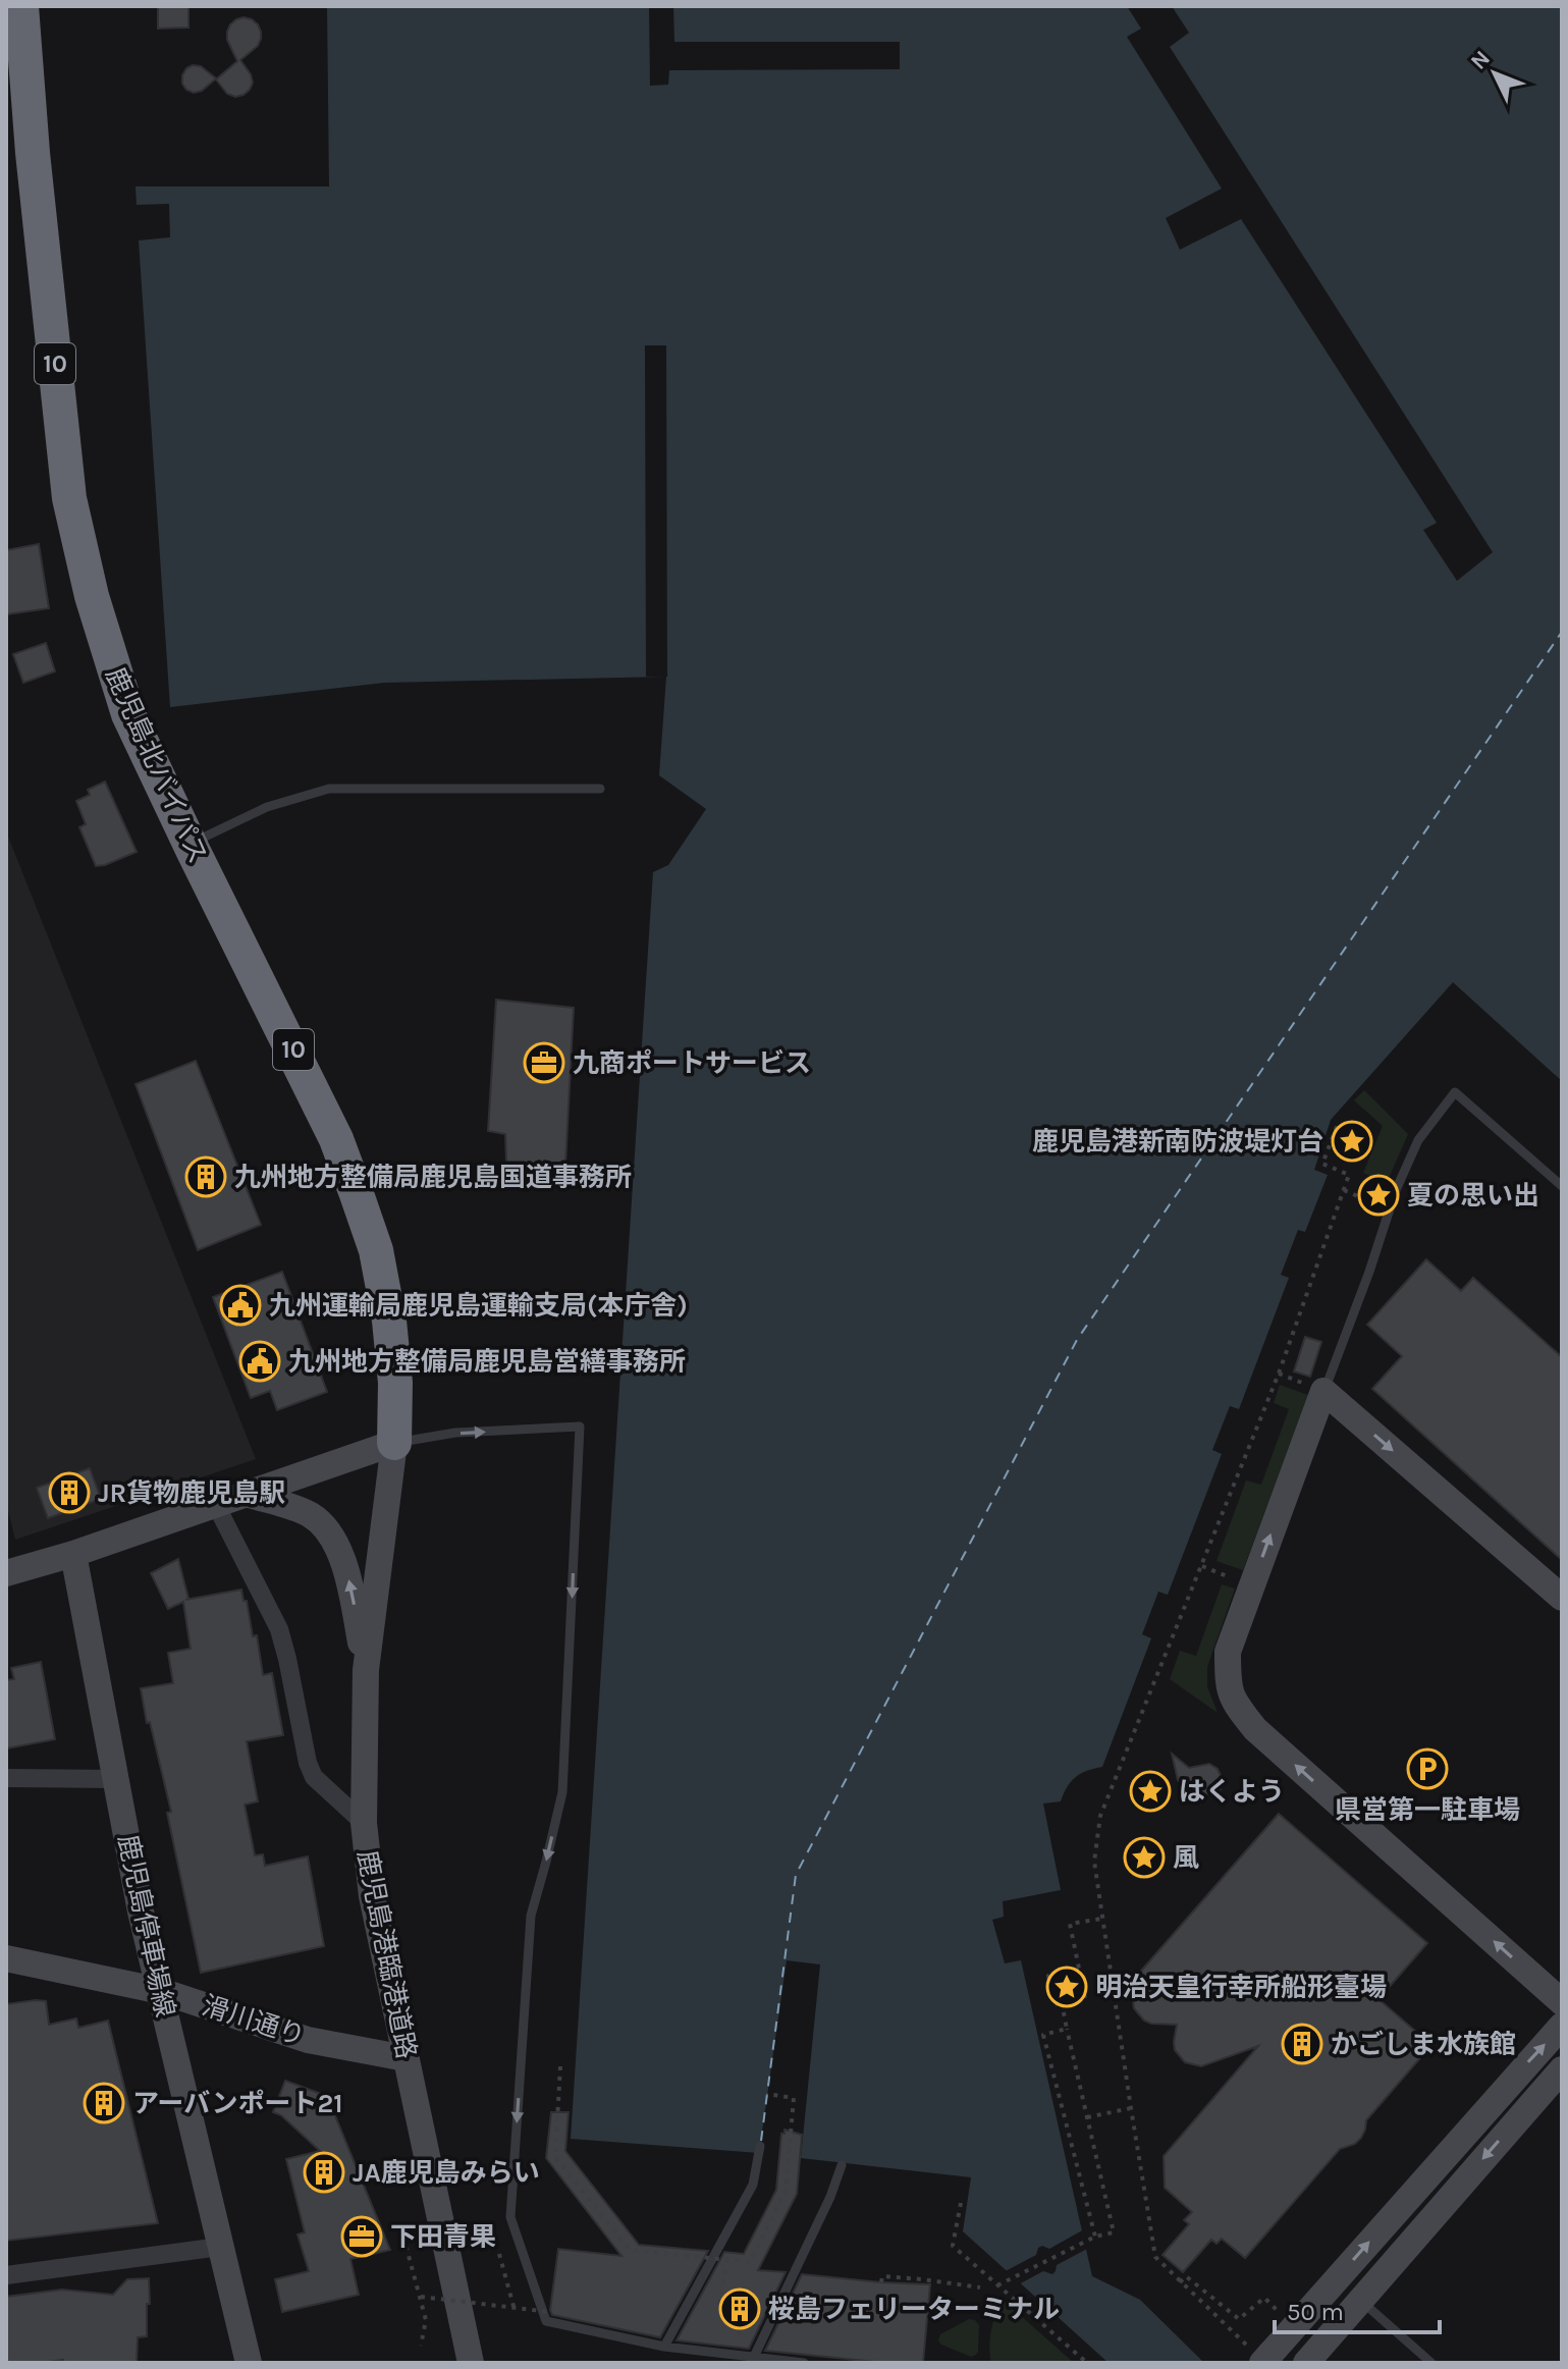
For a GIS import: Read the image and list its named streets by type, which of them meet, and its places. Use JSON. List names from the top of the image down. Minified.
{"streets":{"highway":["10","鹿児島北バイパス"],"street":["鹿児島停車場線","鹿児島港臨港道路","滑川通り"]},"crossings":[["鹿児島北バイパス","鹿児島港臨港道路"],["鹿児島停車場線","滑川通り"],["鹿児島港臨港道路","滑川通り"]],"places":{"office":["九商ポートサービス","下田青果"],"place":["鹿児島港新南防波堤灯台","夏の思い出","はくよう","風","明治天皇行幸所船形臺場"],"building":["九州地方整備局鹿児島国道事務所","JR貨物鹿児島駅","かごしま水族館","アーバンポート21","JA鹿児島みらい","桜島フェリーターミナル"],"public building":["九州運輸局鹿児島運輸支局(本庁舎)","九州地方整備局鹿児島営繕事務所"],"parking":["県営第一駐車場"]},"scale_bar":"50 m","north":"top left"}
